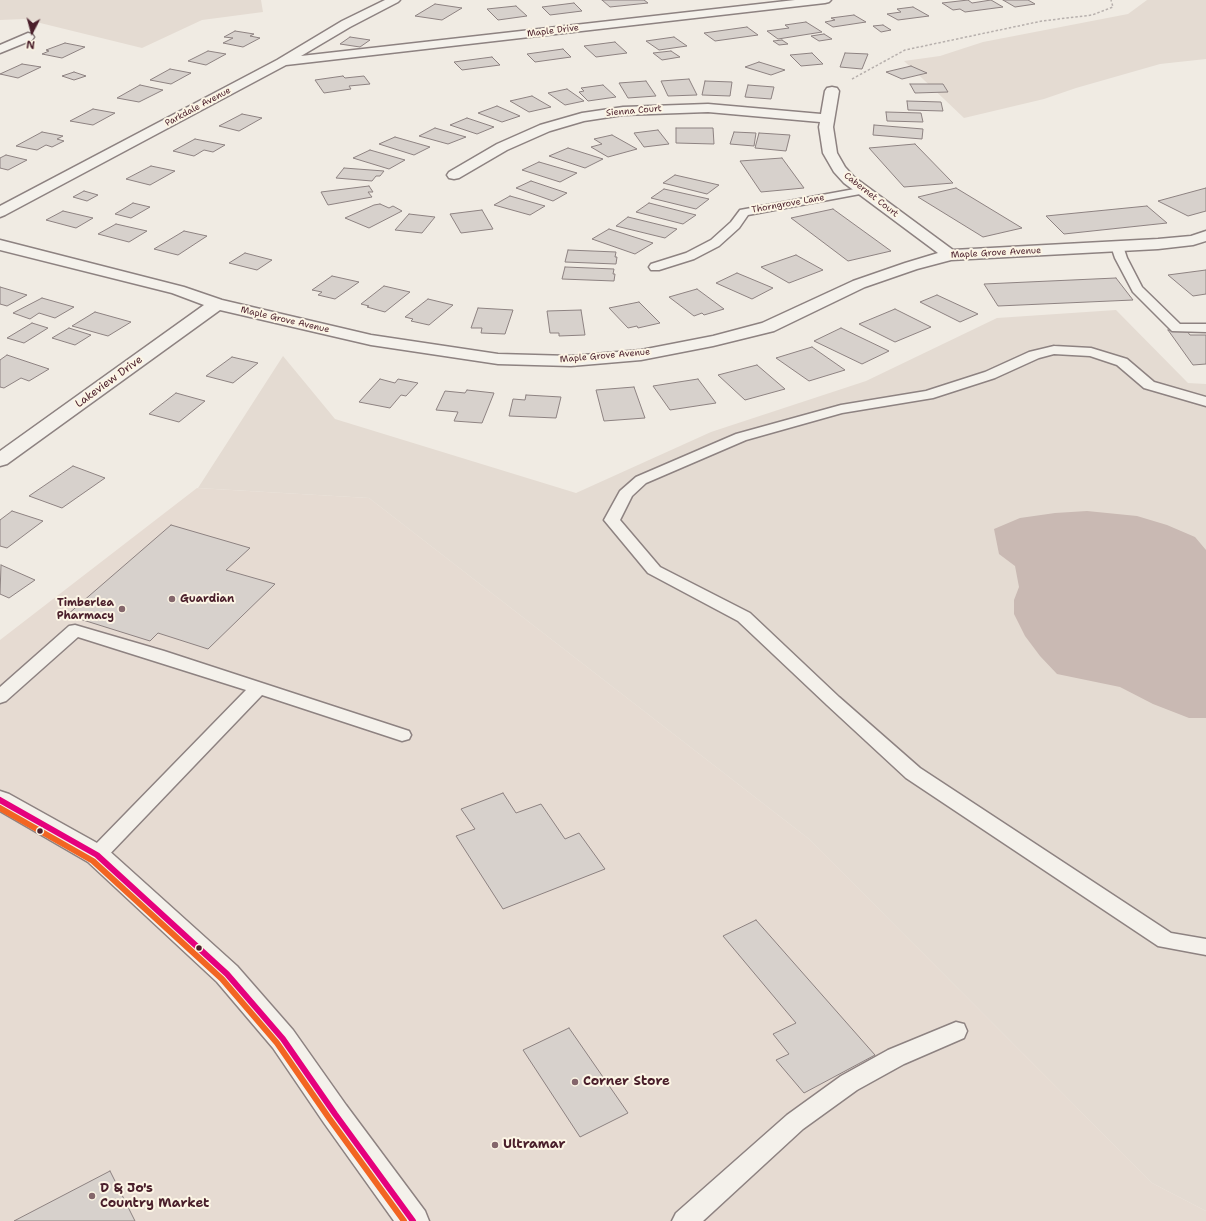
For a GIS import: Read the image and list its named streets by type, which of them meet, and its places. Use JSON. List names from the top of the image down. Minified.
{"streets":{"street":["Maple Drive","Parkdale Avenue","Sienna Court","Cabernet Court","Maple Grove Avenue","Lakeview Drive"],"lane":["Thorngrove Lane"]},"crossings":[["Maple Drive","Parkdale Avenue"],["Sienna Court","Cabernet Court"],["Cabernet Court","Thorngrove Lane"],["Cabernet Court","Maple Grove Avenue"],["Maple Grove Avenue","Lakeview Drive"]],"places":["Guardian","Timberlea Pharmacy","Corner Store","Ultramar","D & Jo's Country Market"],"north":"bottom"}
